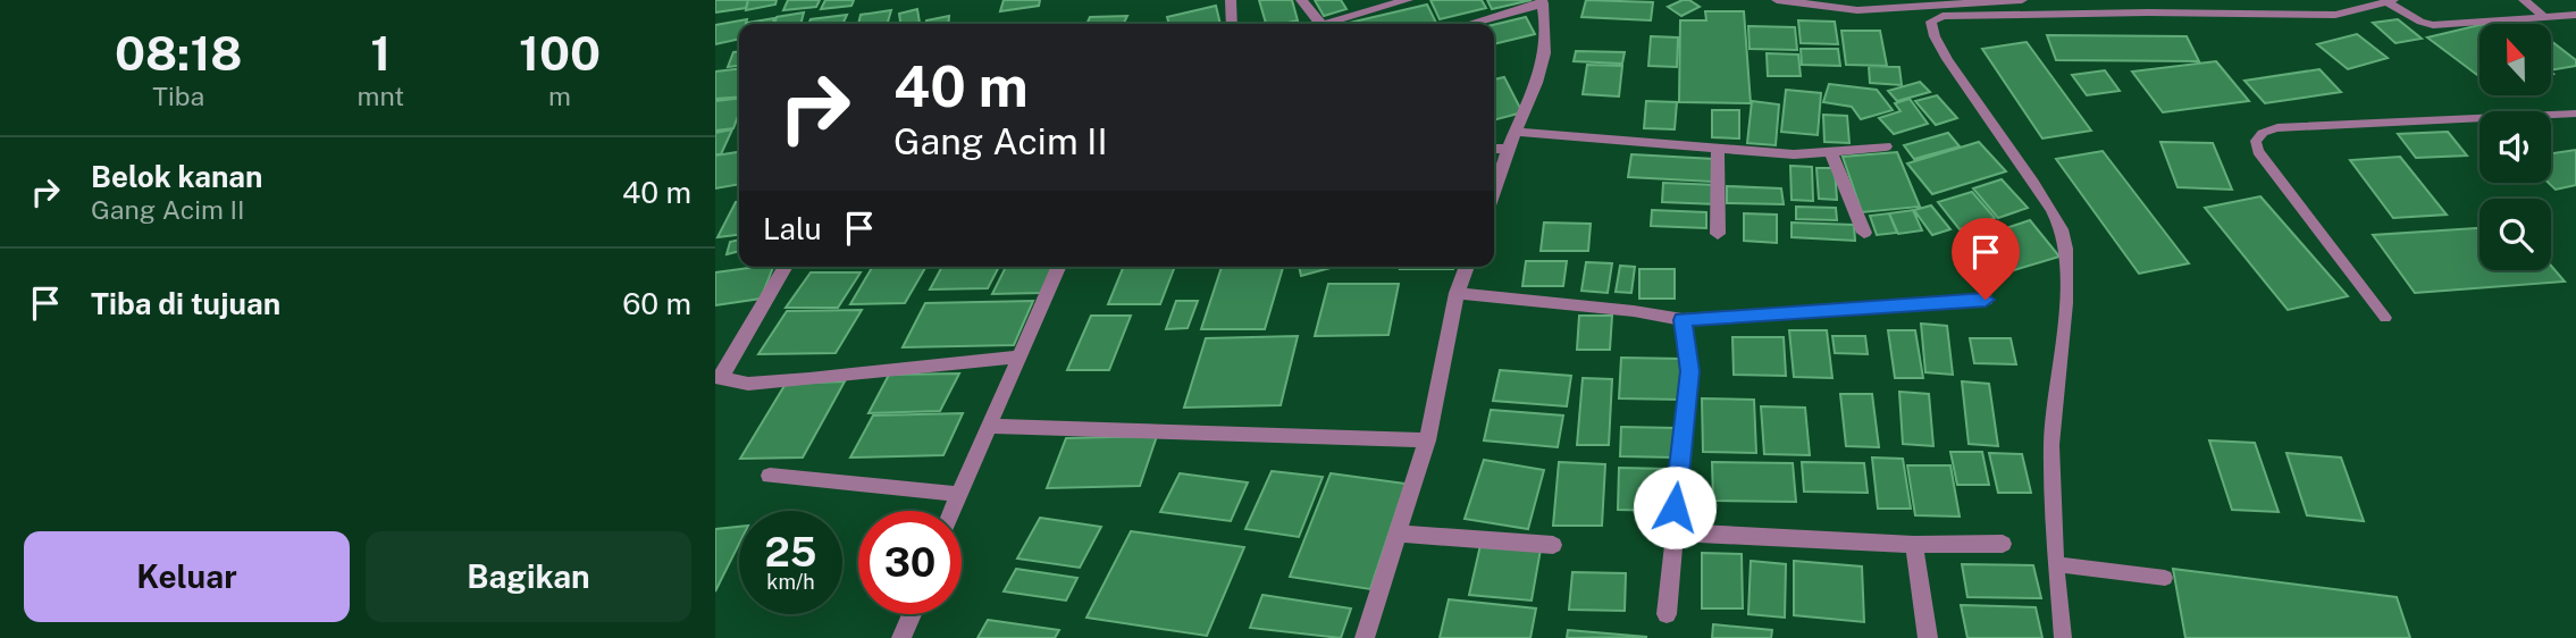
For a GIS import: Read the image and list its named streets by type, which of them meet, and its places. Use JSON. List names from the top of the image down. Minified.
{"north":"top","page":{"eta":["08:18","Tiba","1","mnt","100","m"],"turn":["40 m","Gang Acim II"],"list":[{"name":"Belok kanan","note":"Gang Acim II","value":"40 m"},{"name":"Tiba di tujuan","value":"60 m"}],"then":"Lalu","speed":"25 km/h","limit":"30","buttons":["Keluar","Bagikan"]}}
